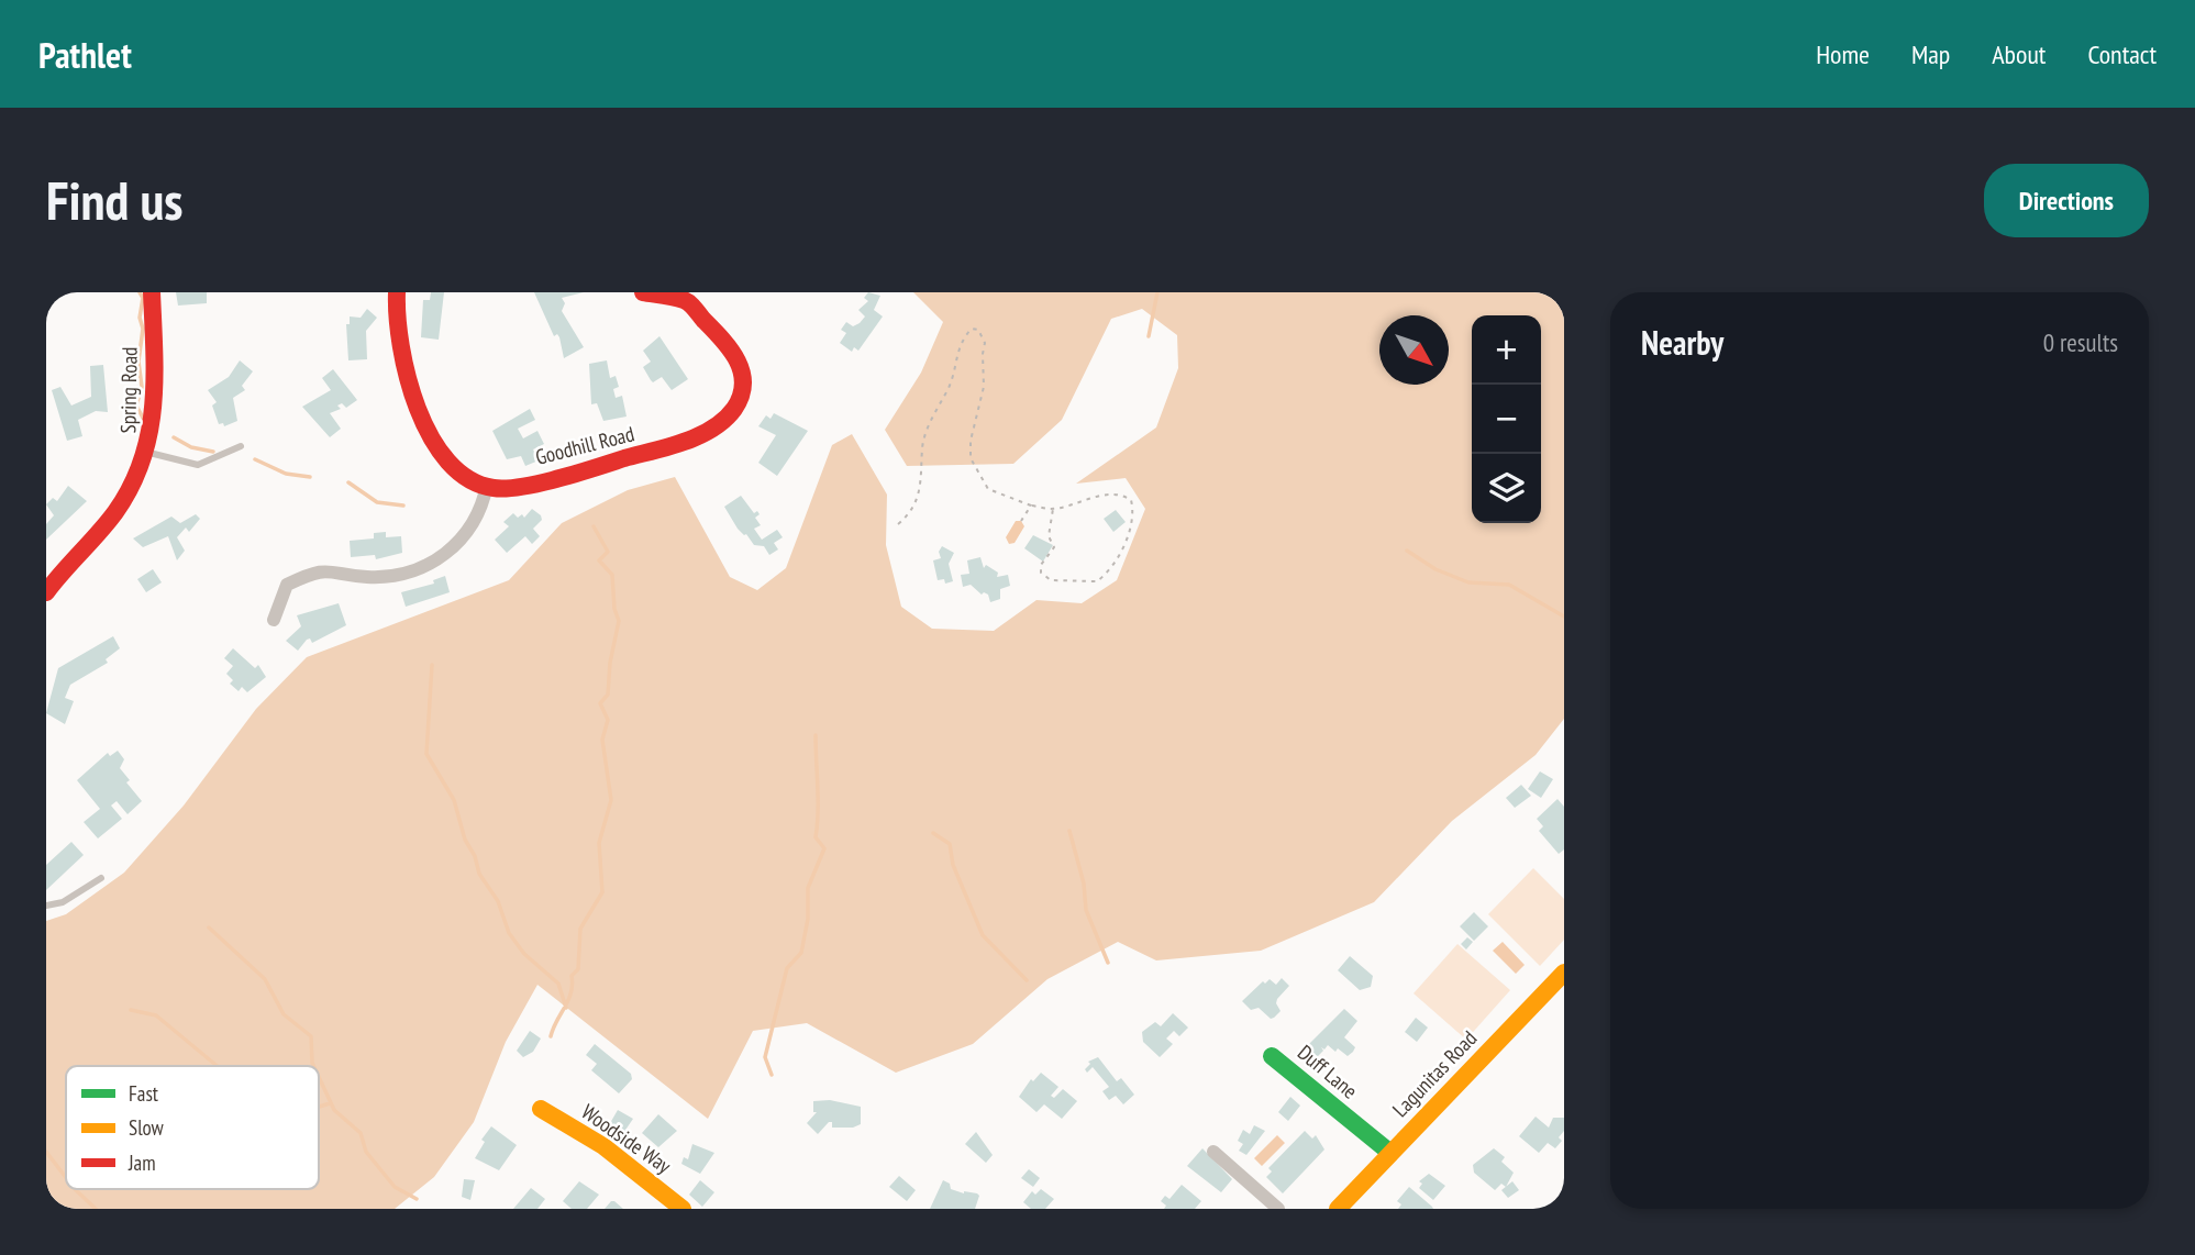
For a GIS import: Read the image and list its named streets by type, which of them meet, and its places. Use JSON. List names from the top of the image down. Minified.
{"streets":{"street":["Spring Road","Goodhill Road","Duff Lane","Lagunitas Road","Woodside Way"]},"crossings":[["Duff Lane","Lagunitas Road"]],"legend":["Fast","Slow","Jam"],"north":"bottom right","page":{"header":"Pathlet","nav":["Home","Map","About","Contact"],"buttons":"Directions","title":"Find us","heading":["Nearby","0 results"],"map_buttons":["+","−"]}}
